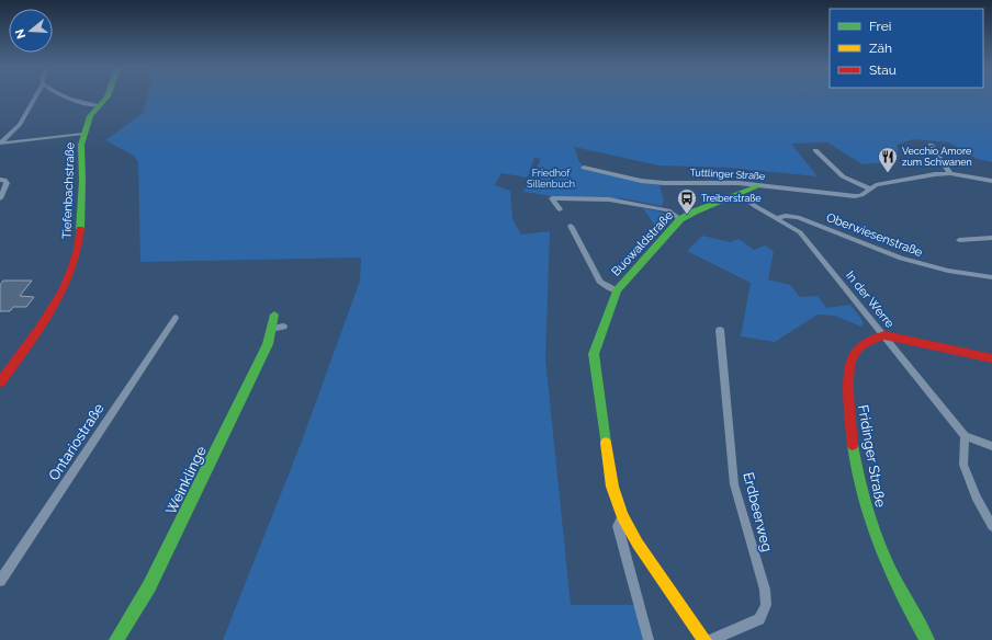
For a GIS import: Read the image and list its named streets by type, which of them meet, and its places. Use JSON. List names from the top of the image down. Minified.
{"streets":{"street":["Tuttlinger Straße","Tiefenbachstraße","Oberwiesenstraße","Buowaldstraße","In der Werre","Ontariostraße","Fridinger Straße","Weinklinge","Erdbeerweg"]},"crossings":[["Tuttlinger Straße","Buowaldstraße"],["Oberwiesenstraße","In der Werre"],["Buowaldstraße","In der Werre"],["In der Werre","Fridinger Straße"]],"parks":["Friedhof Sillenbuch"],"places":{"restaurant":["Vecchio Amore zum Schwanen"],"bus stop":["Treiberstraße"]},"legend":["Frei","Zäh","Stau"],"north":"left"}
